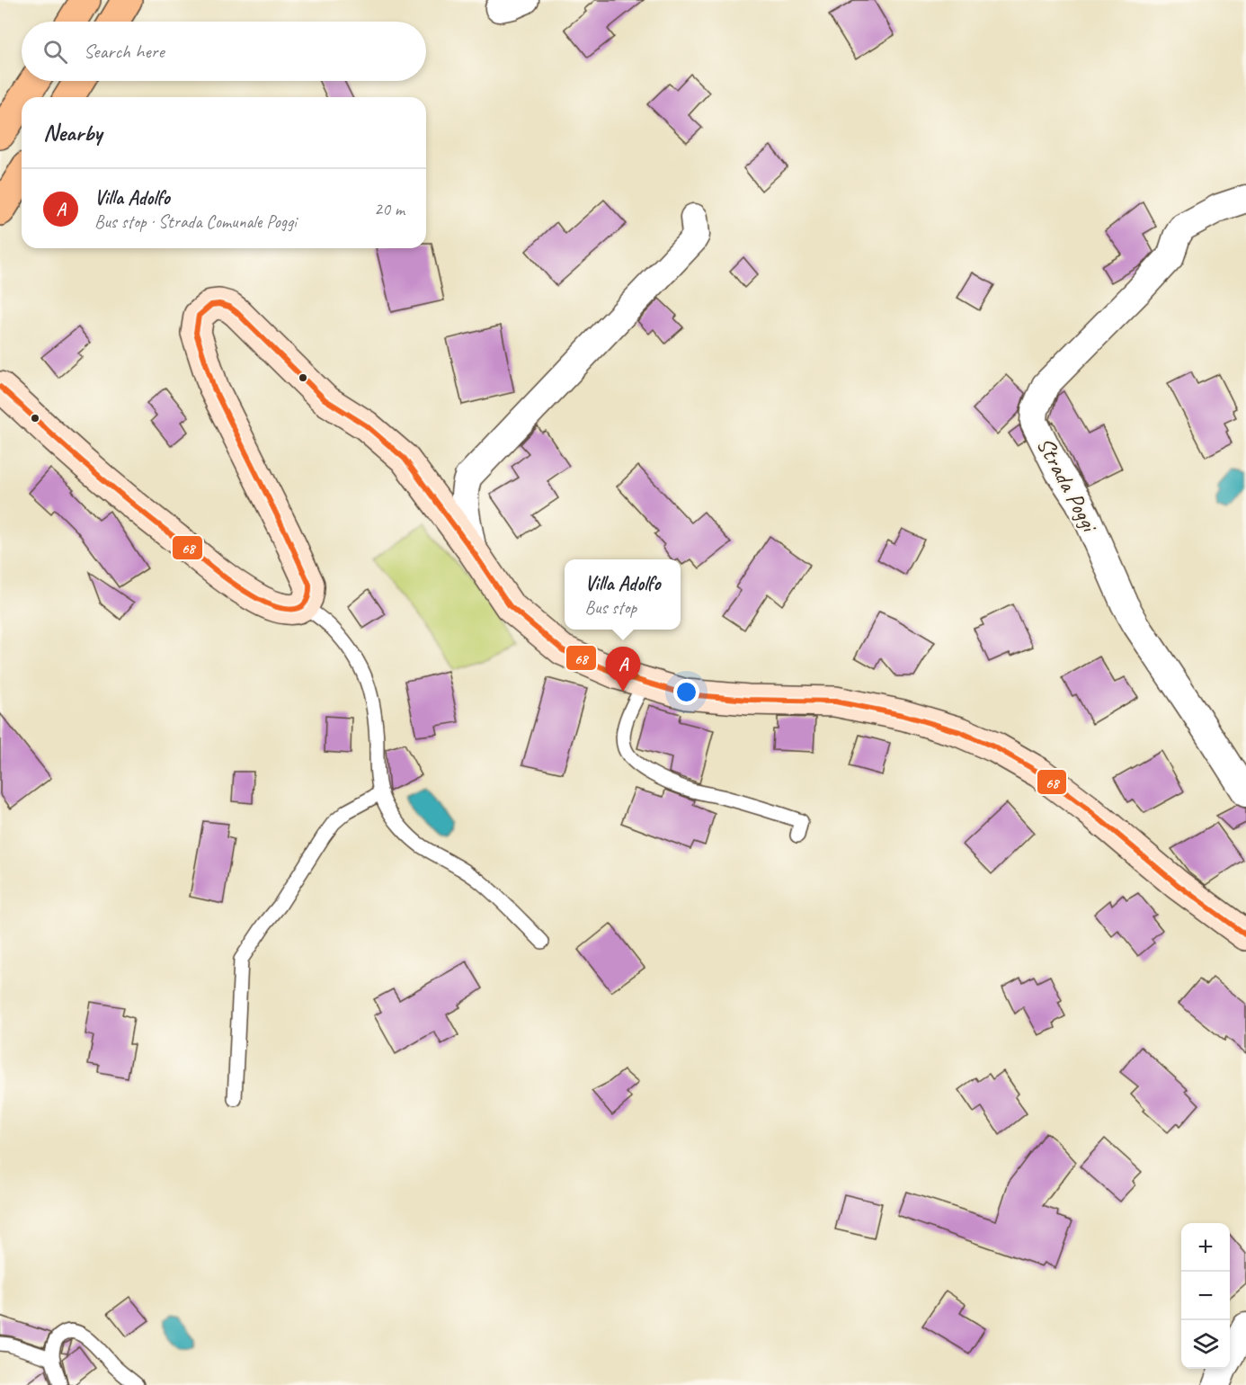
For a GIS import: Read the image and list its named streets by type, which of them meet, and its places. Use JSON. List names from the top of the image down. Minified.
{"streets":{"street":["Strada Poggi"]},"lines":["transit line 68"],"page":{"search":"Search here","heading":"Nearby","list":[{"mark":"A","name":"Villa Adolfo","note":"Bus stop · Strada Comunale Poggi","value":"20 m"}],"popup":["Villa Adolfo","Bus stop"],"pins":"A","map_buttons":["+","−"]}}
